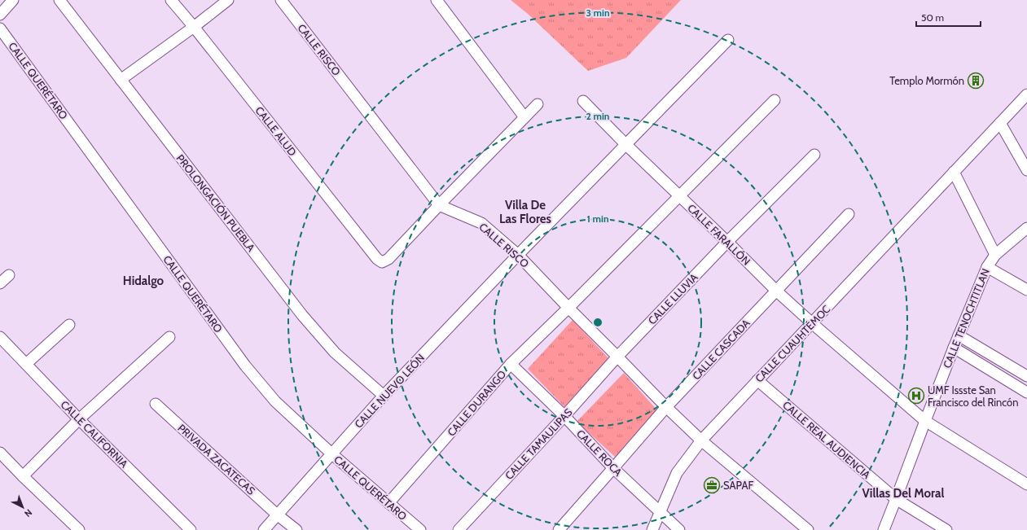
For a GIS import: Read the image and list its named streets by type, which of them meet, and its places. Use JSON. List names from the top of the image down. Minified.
{"streets":{"street":["CALLE RISCO","CALLE QUERÉTARO","CALLE ALUD","PROLONGACIÓN PUEBLA","CALLE FARALLÓN","CALLE LLUVIA","CALLE TENOCHTITLAN","CALLE CUAUHTÉMOC","CALLE CASCADA","CALLE NUEVO LEÓN","CALLE DURANGO","CALLE CALIFORNIA","CALLE REAL AUDIENCIA","CALLE TAMAULIPAS","CALLE ROCA","PRIVADA ZACATECAS"]},"crossings":[["CALLE RISCO","CALLE ALUD"],["CALLE RISCO","CALLE LLUVIA"],["CALLE RISCO","CALLE CUAUHTÉMOC"],["CALLE RISCO","CALLE CASCADA"],["CALLE RISCO","CALLE NUEVO LEÓN"],["CALLE RISCO","CALLE DURANGO"],["CALLE RISCO","CALLE TAMAULIPAS"],["CALLE QUERÉTARO","CALLE NUEVO LEÓN"],["CALLE QUERÉTARO","CALLE DURANGO"],["PROLONGACIÓN PUEBLA","CALLE NUEVO LEÓN"],["CALLE FARALLÓN","CALLE LLUVIA"],["CALLE FARALLÓN","CALLE TENOCHTITLAN"],["CALLE FARALLÓN","CALLE CUAUHTÉMOC"],["CALLE FARALLÓN","CALLE CASCADA"],["CALLE FARALLÓN","CALLE NUEVO LEÓN"],["CALLE FARALLÓN","CALLE DURANGO"],["CALLE LLUVIA","CALLE TAMAULIPAS"],["CALLE TENOCHTITLAN","CALLE REAL AUDIENCIA"],["CALLE CUAUHTÉMOC","CALLE REAL AUDIENCIA"],["CALLE CUAUHTÉMOC","CALLE ROCA"],["CALLE CASCADA","CALLE ROCA"],["CALLE NUEVO LEÓN","PRIVADA ZACATECAS"],["CALLE DURANGO","CALLE ROCA"],["CALLE TAMAULIPAS","CALLE ROCA"]],"districts":["Villa De Las Flores","Hidalgo","Villas Del Moral"],"places":{"building":["Templo Mormón"],"hospital":["UMF Issste San Francisco del Rincón"],"office":["SAPAF"]},"scale_bar":"50 m","north":"bottom right","rings":["3 min","2 min","1 min"]}
